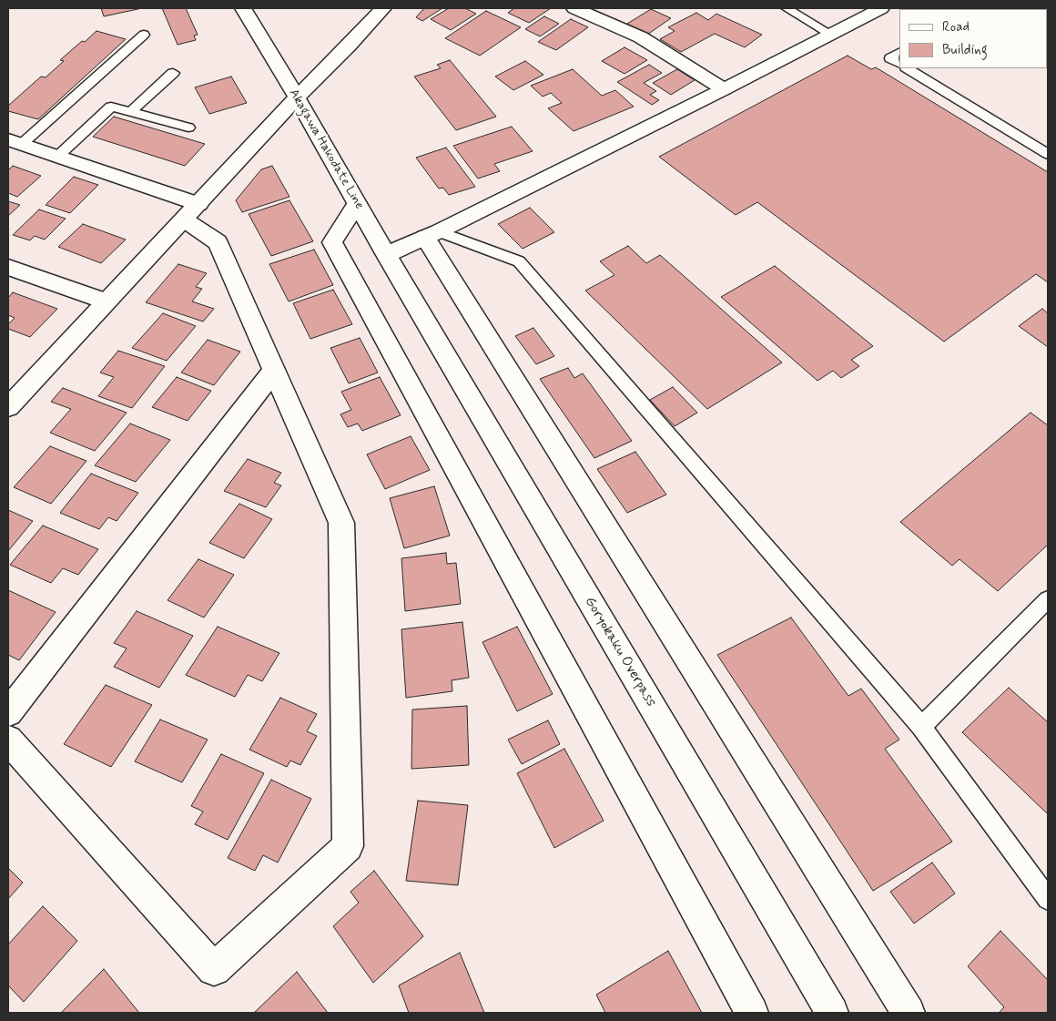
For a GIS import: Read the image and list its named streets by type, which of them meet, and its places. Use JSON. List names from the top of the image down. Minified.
{"streets":{"street":["Akagawa Hakodate Line","Goryokaku Overpass"]},"crossings":[["Akagawa Hakodate Line","Goryokaku Overpass"]],"legend":["Road","Building"]}
